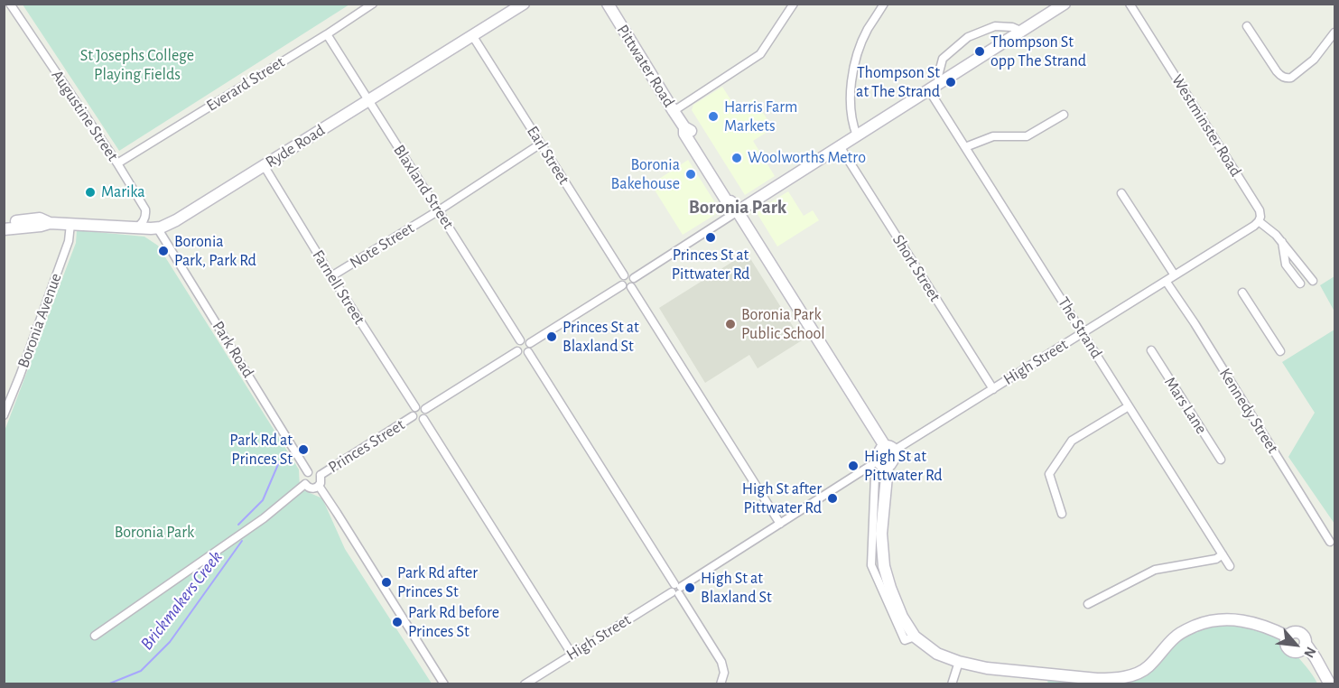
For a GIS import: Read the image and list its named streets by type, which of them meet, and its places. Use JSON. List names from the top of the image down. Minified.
{"streets":{"main road":["Pittwater Road","Ryde Road"],"street":["Everard Street","Augustine Street","Westminster Road","Earl Street","Blaxland Street","Note Street","Short Street","Farnell Street","Boronia Avenue","The Strand","Park Road","High Street","Mars Lane","Kennedy Street","Princes Street"]},"crossings":[["Pittwater Road","High Street"],["Everard Street","Augustine Street"],["Everard Street","Blaxland Street"],["Augustine Street","Ryde Road"],["Westminster Road","High Street"],["Ryde Road","Earl Street"],["Ryde Road","Blaxland Street"],["Ryde Road","Farnell Street"],["Ryde Road","Boronia Avenue"],["Ryde Road","Park Road"],["Earl Street","Note Street"],["Blaxland Street","Note Street"],["Note Street","Farnell Street"],["Short Street","High Street"],["Farnell Street","Princes Street"],["The Strand","High Street"],["Park Road","Princes Street"],["High Street","Kennedy Street"]],"districts":["Boronia Park"],"water":["Brickmakers Creek"],"parks":["St Josephs College Playing Fields","Boronia Park"],"places":["Thompson St opp The Strand","Thompson St at The Strand","Harris Farm Markets","Woolworths Metro","Boronia Bakehouse","Marika","Princes St at Pittwater Rd","Boronia Park, Park Rd","Boronia Park Public School","Princes St at Blaxland St","Park Rd at Princes St","High St at Pittwater Rd","High St after Pittwater Rd","Park Rd after Princes St","High St at Blaxland St","Park Rd before Princes St"],"north":"bottom right"}
